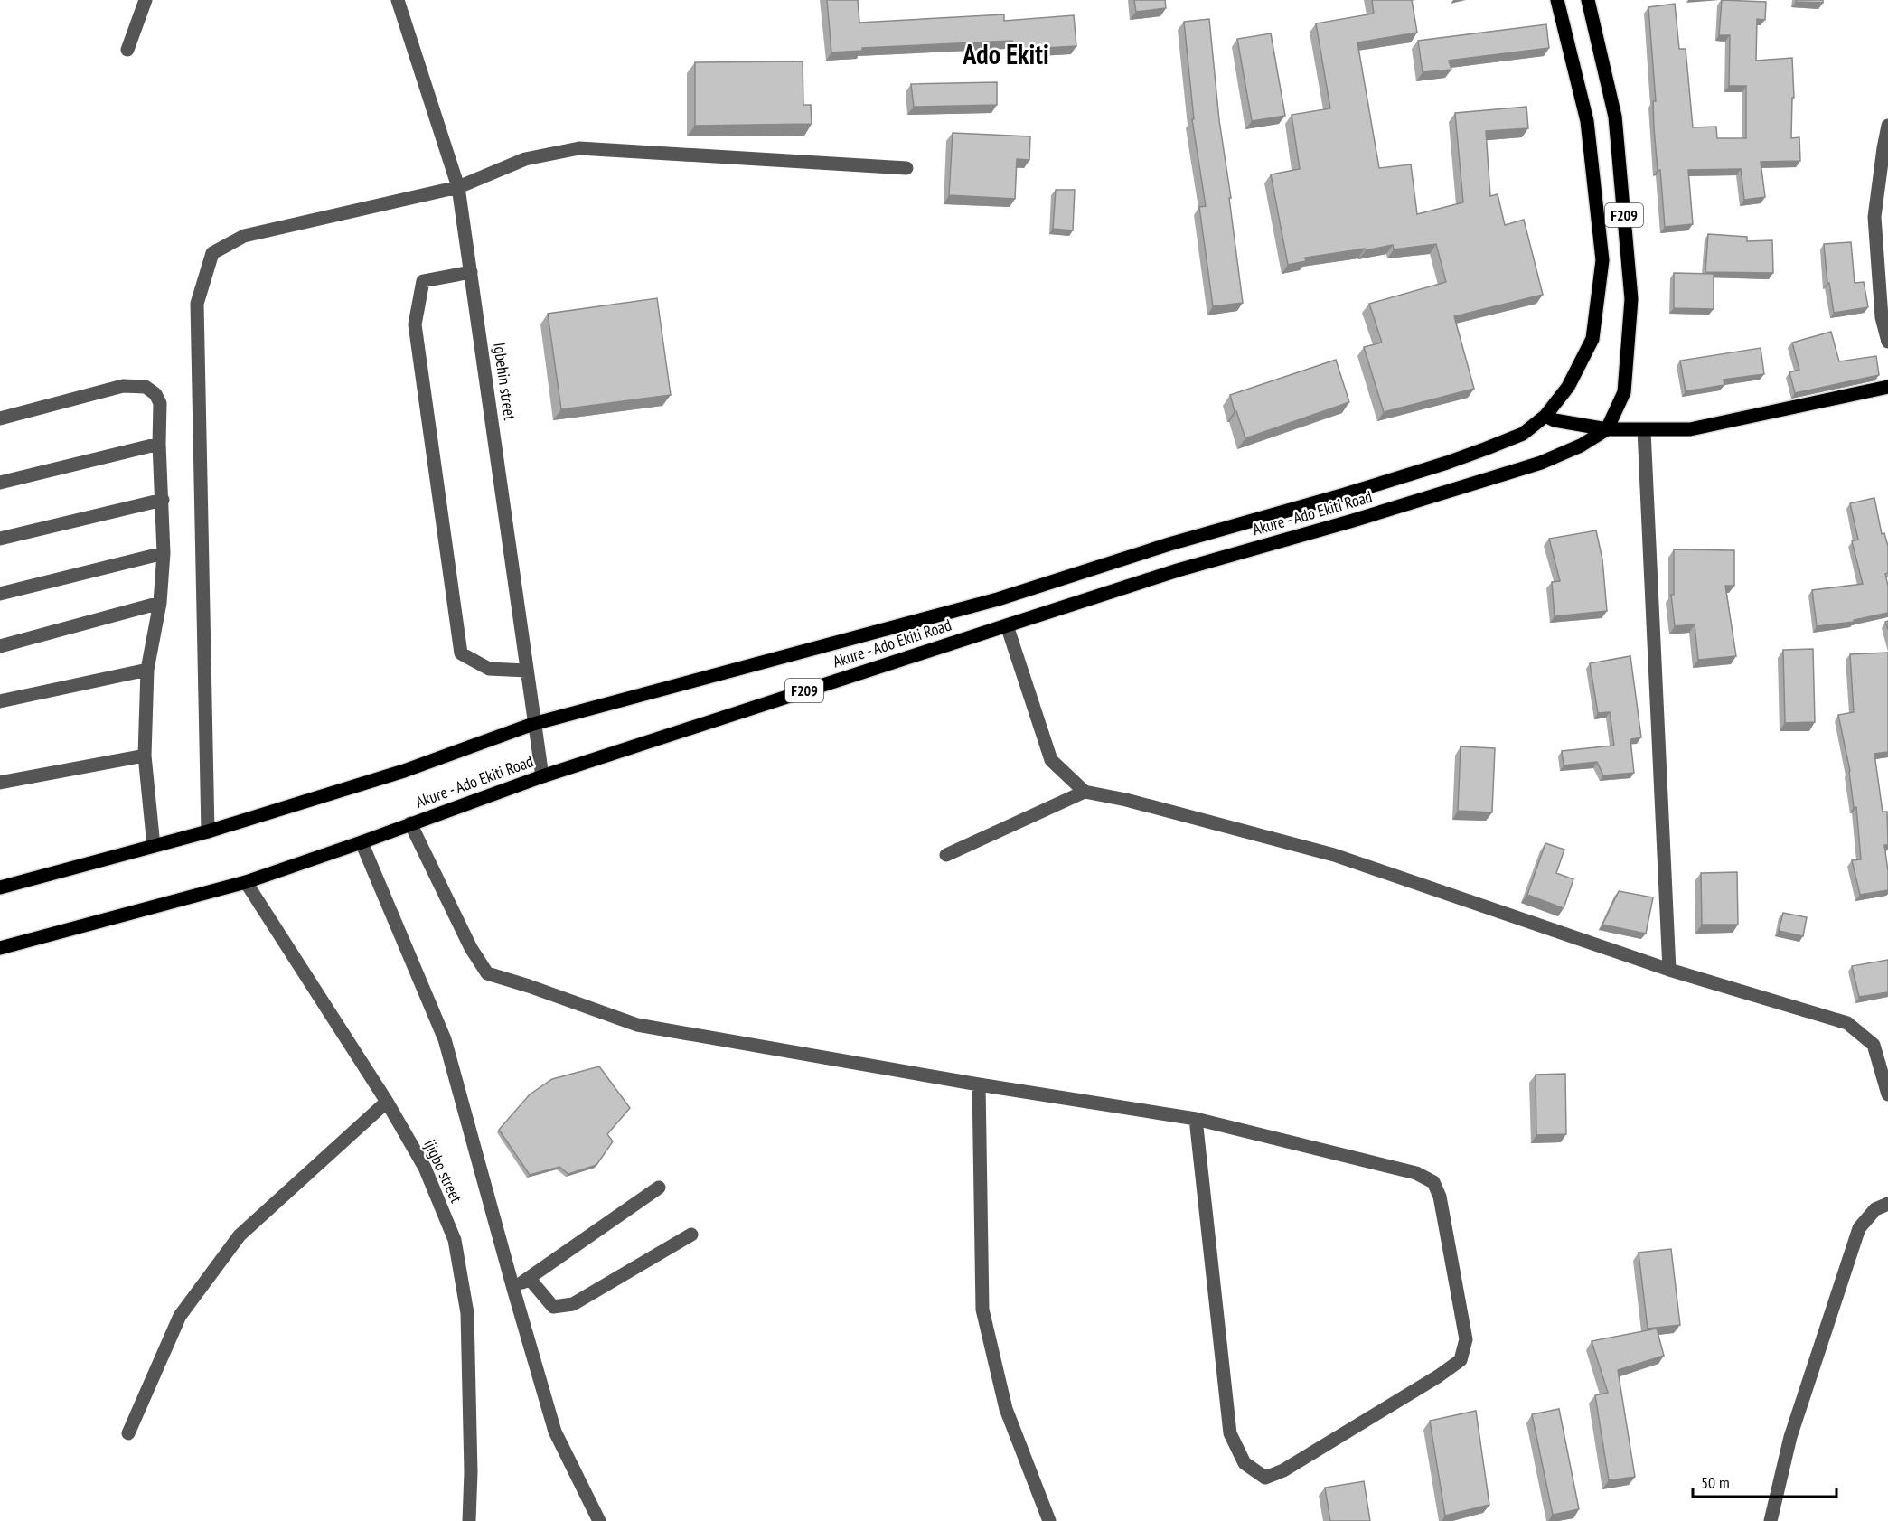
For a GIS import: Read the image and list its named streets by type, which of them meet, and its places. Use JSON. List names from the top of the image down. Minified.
{"streets":{"main road":["F209","Akure - Ado Ekiti Road"],"street":["Igbehin street","ijigbo street"]},"crossings":[["F209","Akure - Ado Ekiti Road"],["Igbehin street","Akure - Ado Ekiti Road"],["Akure - Ado Ekiti Road","ijigbo street"]],"districts":["Ado Ekiti"],"scale_bar":"50 m"}
